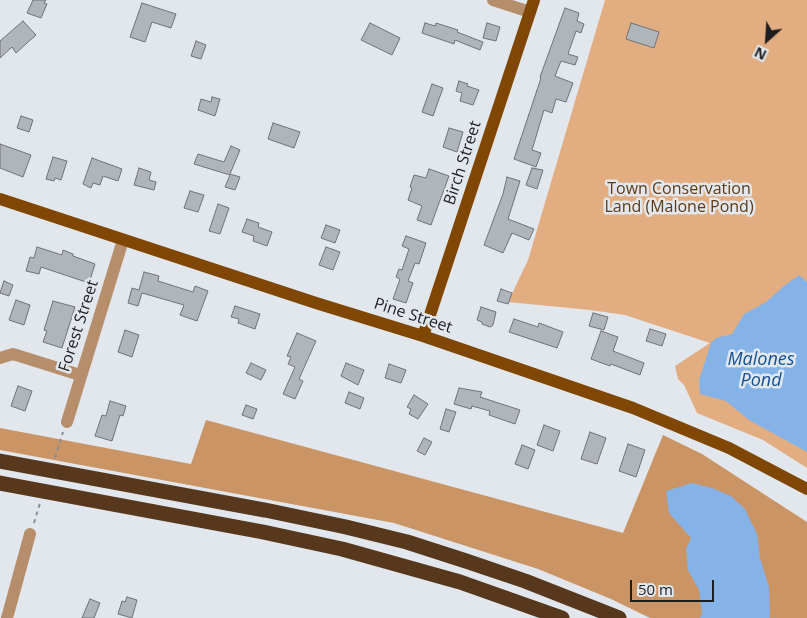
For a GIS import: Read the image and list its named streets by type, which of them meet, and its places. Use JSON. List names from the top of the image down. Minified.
{"streets":{"main road":["Birch Street","Pine Street"],"street":["Forest Street"]},"crossings":[["Birch Street","Pine Street"],["Pine Street","Forest Street"]],"water":["Malones Pond"],"parks":["Town Conservation Land (Malone Pond)"],"scale_bar":"50 m","north":"bottom left"}
